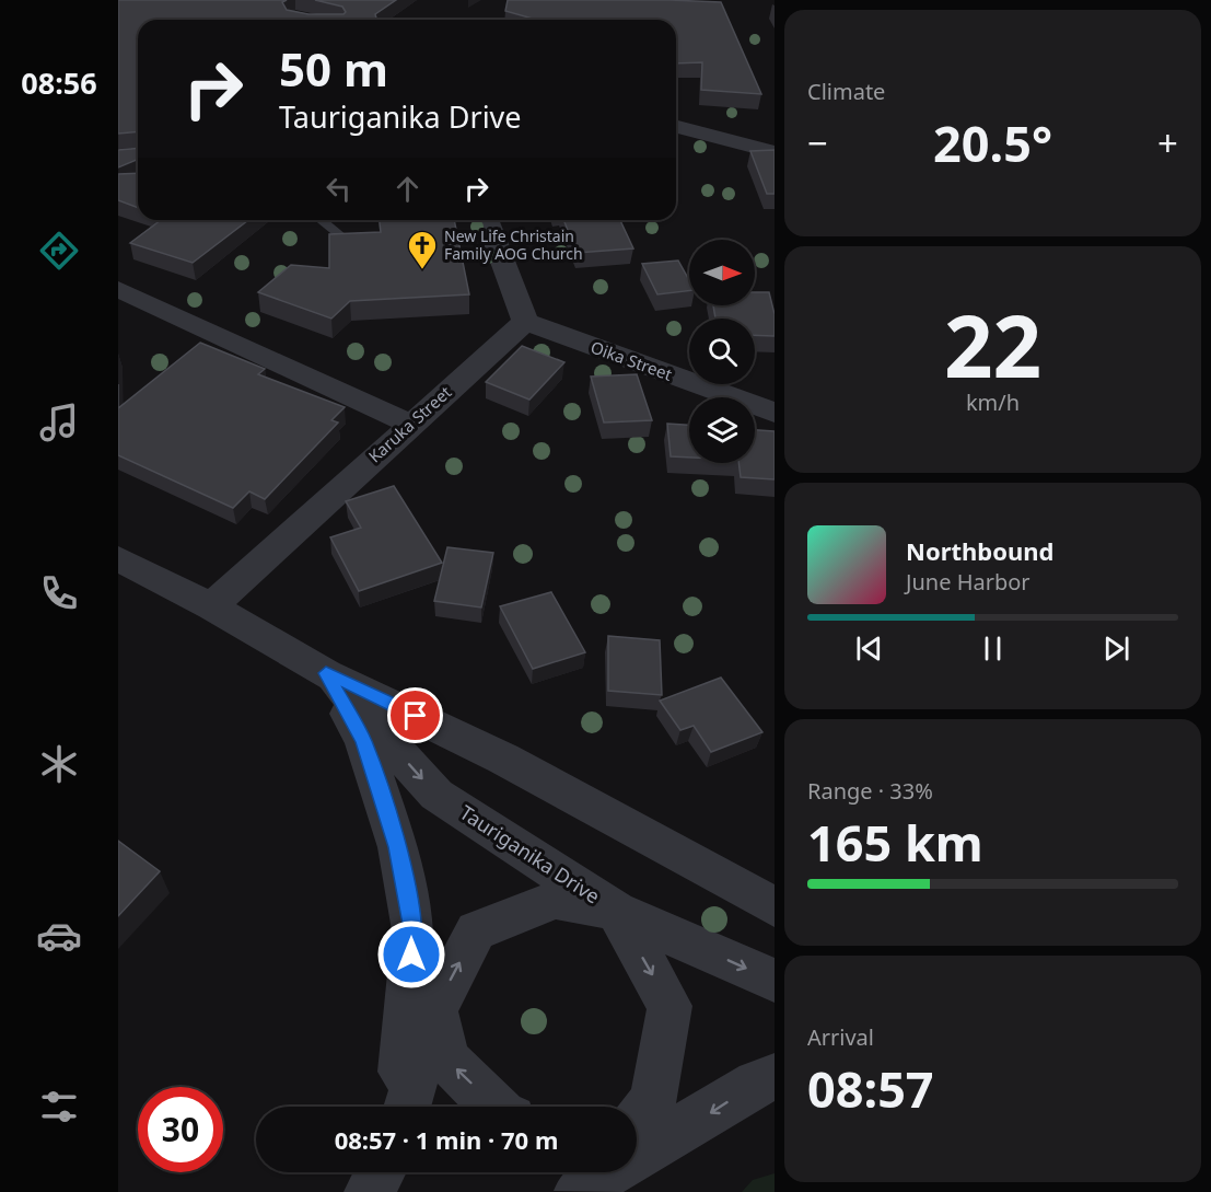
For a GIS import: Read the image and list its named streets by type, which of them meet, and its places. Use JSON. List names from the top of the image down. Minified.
{"streets":{"street":["Oika Street","Karuka Street","Tauriganika Drive"]},"crossings":[["Oika Street","Karuka Street"],["Karuka Street","Tauriganika Drive"]],"places":{"church":["New Life Christain Family AOG Church"]},"north":"right","page":{"tabs":"08:56","tile":["Climate",["22","km/h"],["Range · 33%","165 km"],["Arrival","08:57"]],"turn":["50 m","Tauriganika Drive"],"heat":["−","20.5°","+"],"song":["Northbound","June Harbor"],"limit":"30","trip":"08:57 · 1 min · 70 m"}}
